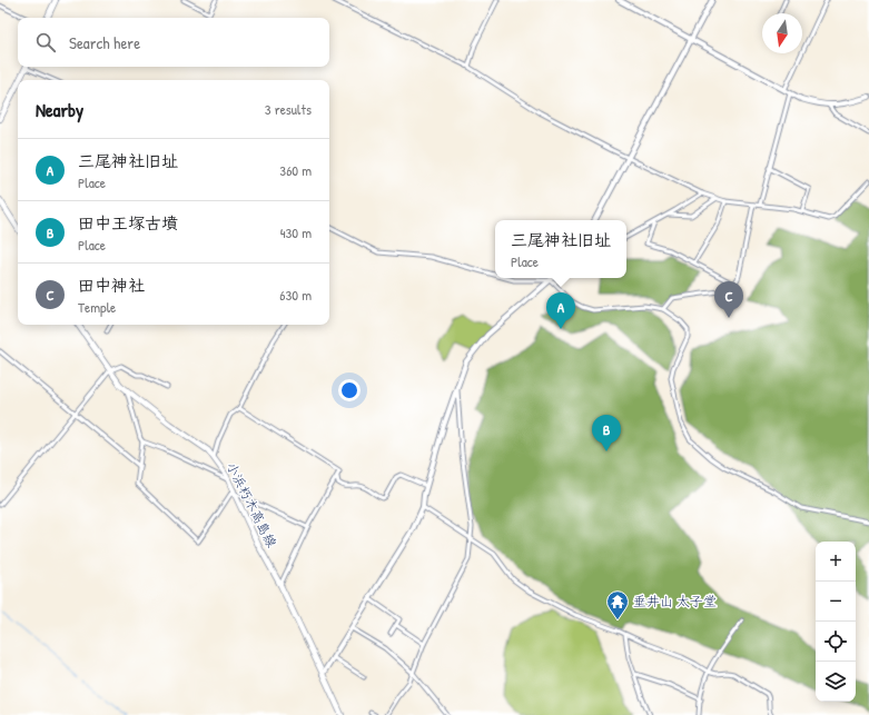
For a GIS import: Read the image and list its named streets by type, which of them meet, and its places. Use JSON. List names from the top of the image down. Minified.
{"streets":{"main road":["小浜朽木高島線"]},"places":{"temple":["垂井山 太子堂"]},"north":"bottom","page":{"search":"Search here","heading":["Nearby","3 results"],"list":[{"mark":"A","name":"三尾神社旧址","note":"Place","value":"360 m"},{"mark":"B","name":"田中王塚古墳","note":"Place","value":"430 m"},{"mark":"C","name":"田中神社","note":"Temple","value":"630 m"}],"popup":["三尾神社旧址","Place"],"pins":["C","A","B"],"map_buttons":["+","−"]}}
